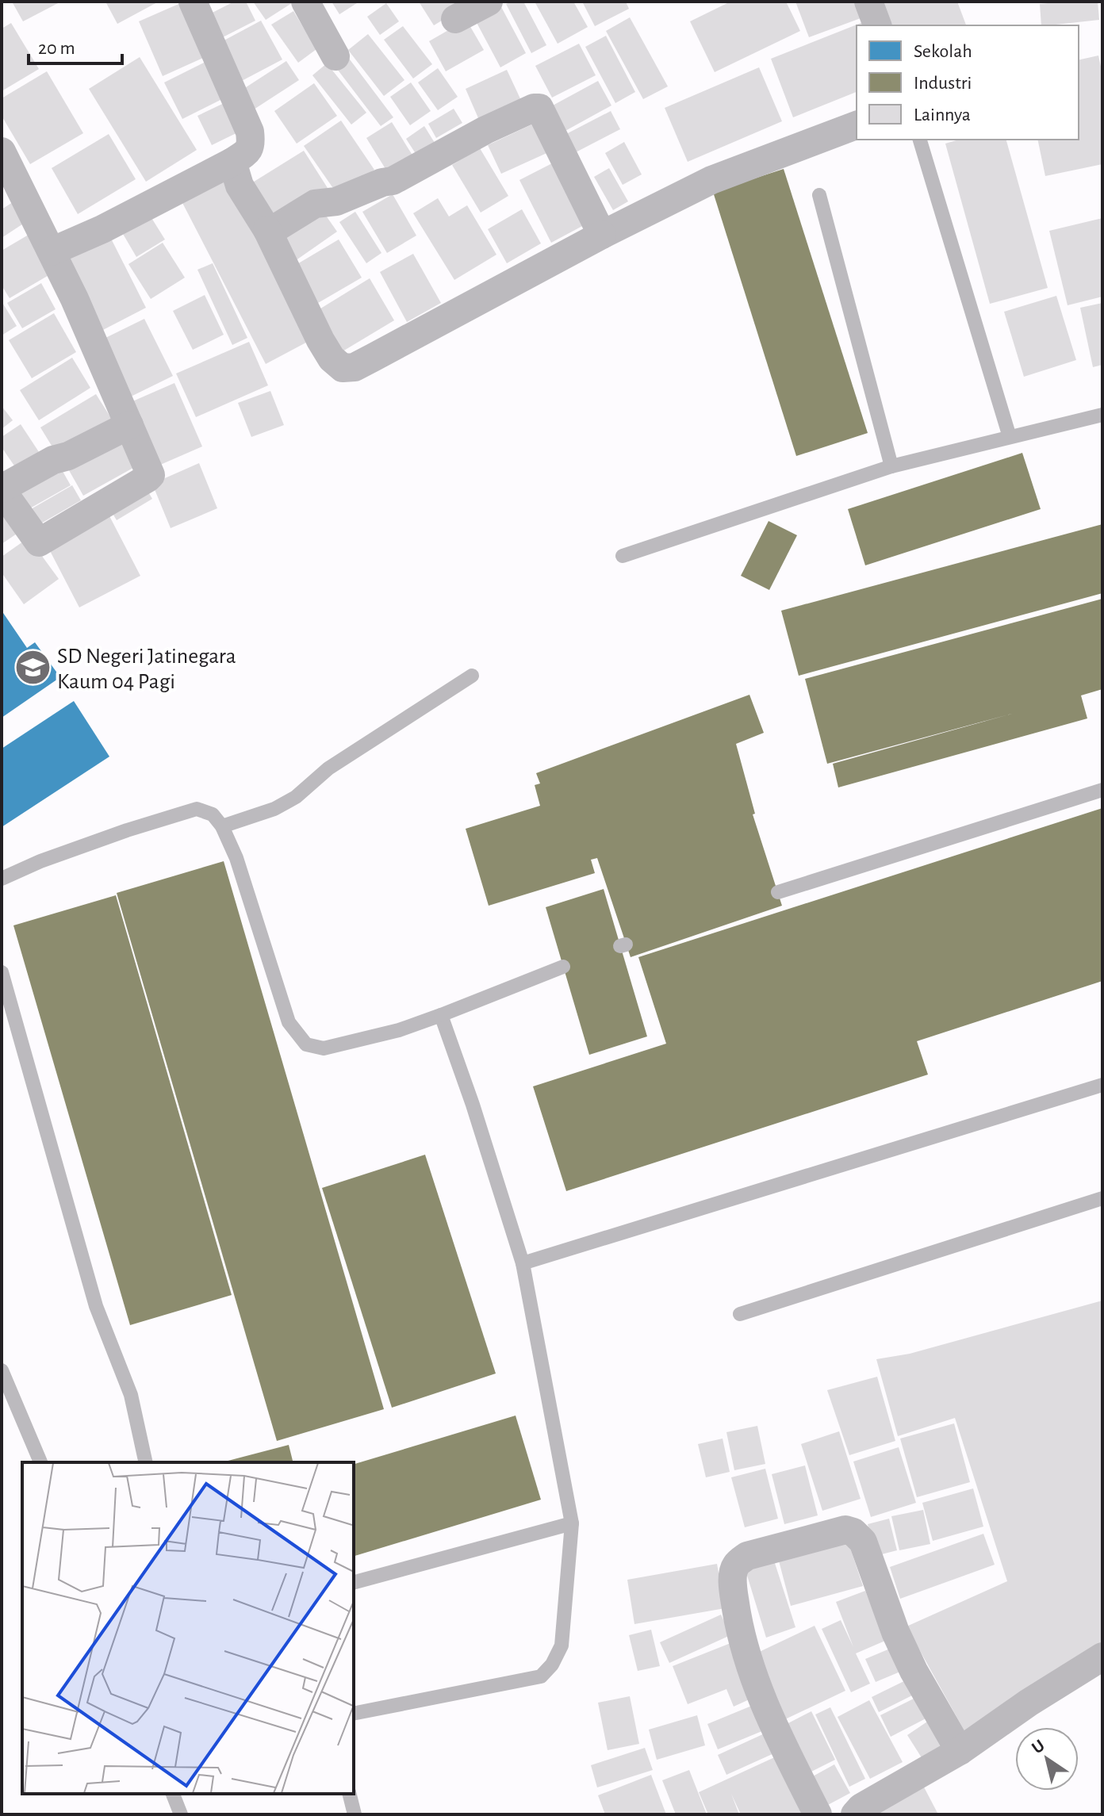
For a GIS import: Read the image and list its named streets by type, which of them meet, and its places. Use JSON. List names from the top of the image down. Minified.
{"places":{"school or university":["SD Negeri Jatinegara Kaum 04 Pagi"]},"legend":["Sekolah","Industri","Lainnya"],"scale_bar":"20 m","north":"top left"}
